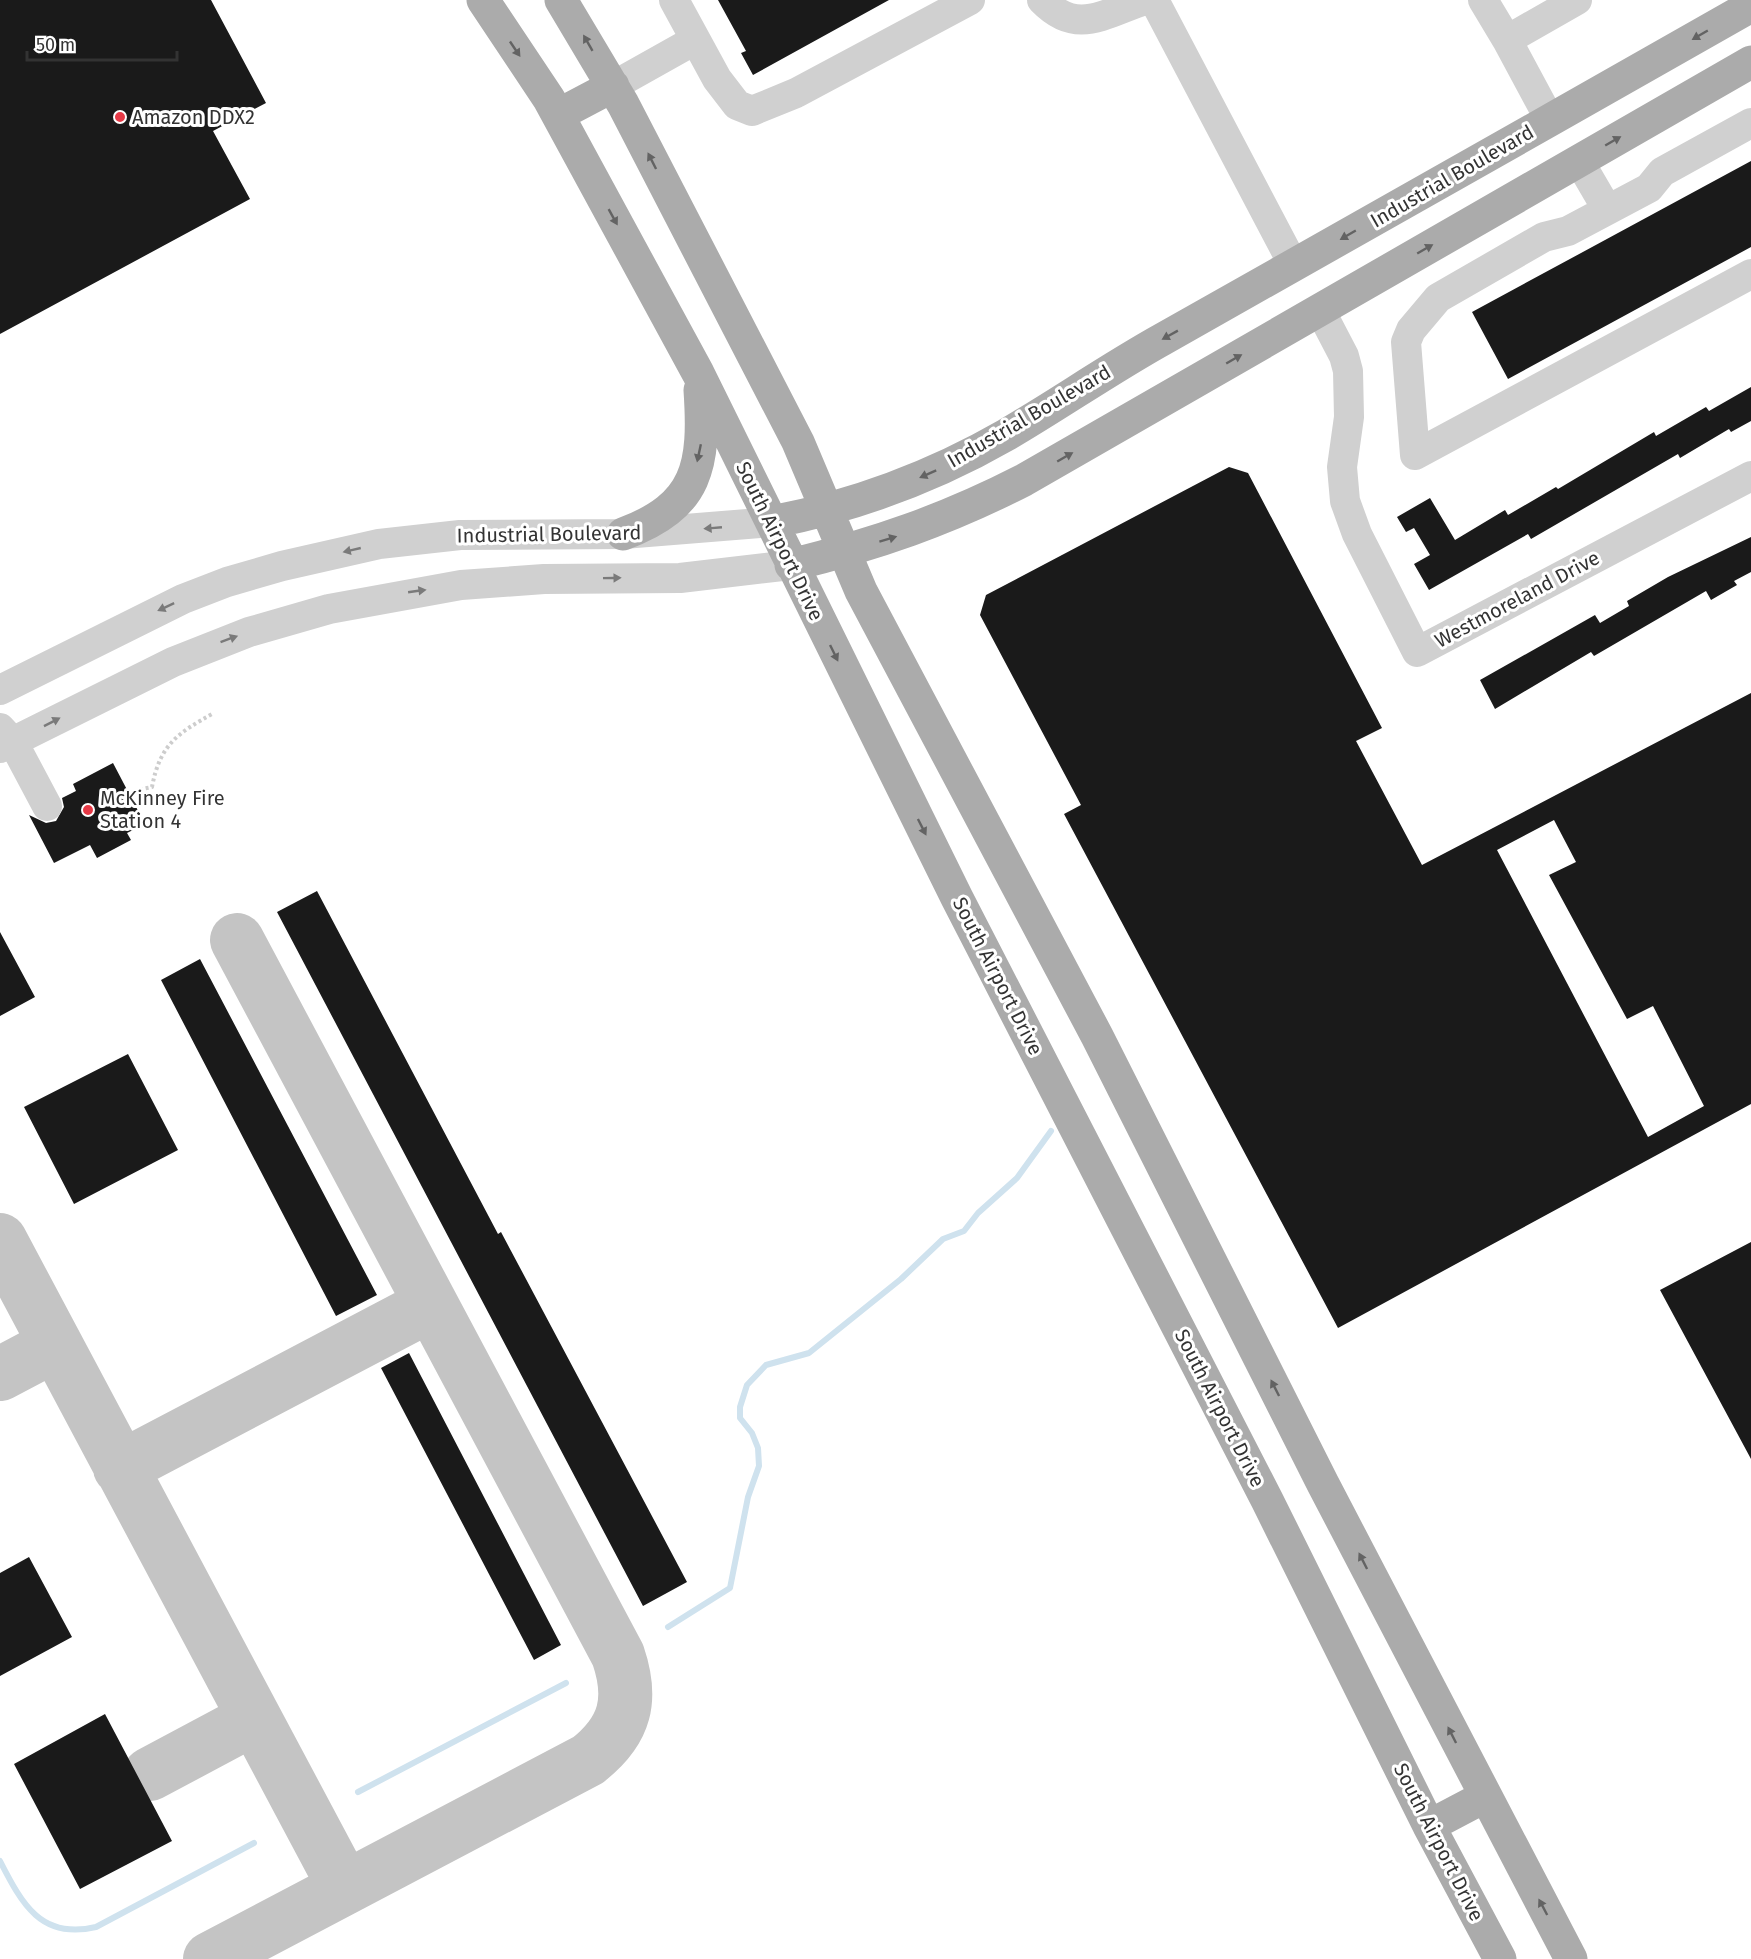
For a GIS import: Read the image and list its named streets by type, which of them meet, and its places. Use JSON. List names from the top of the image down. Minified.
{"streets":{"main road":["Industrial Boulevard","South Airport Drive"],"street":["Westmoreland Drive"]},"crossings":[["Industrial Boulevard","South Airport Drive"]],"places":["Amazon DDX2","McKinney Fire Station 4"],"scale_bar":"50 m"}
